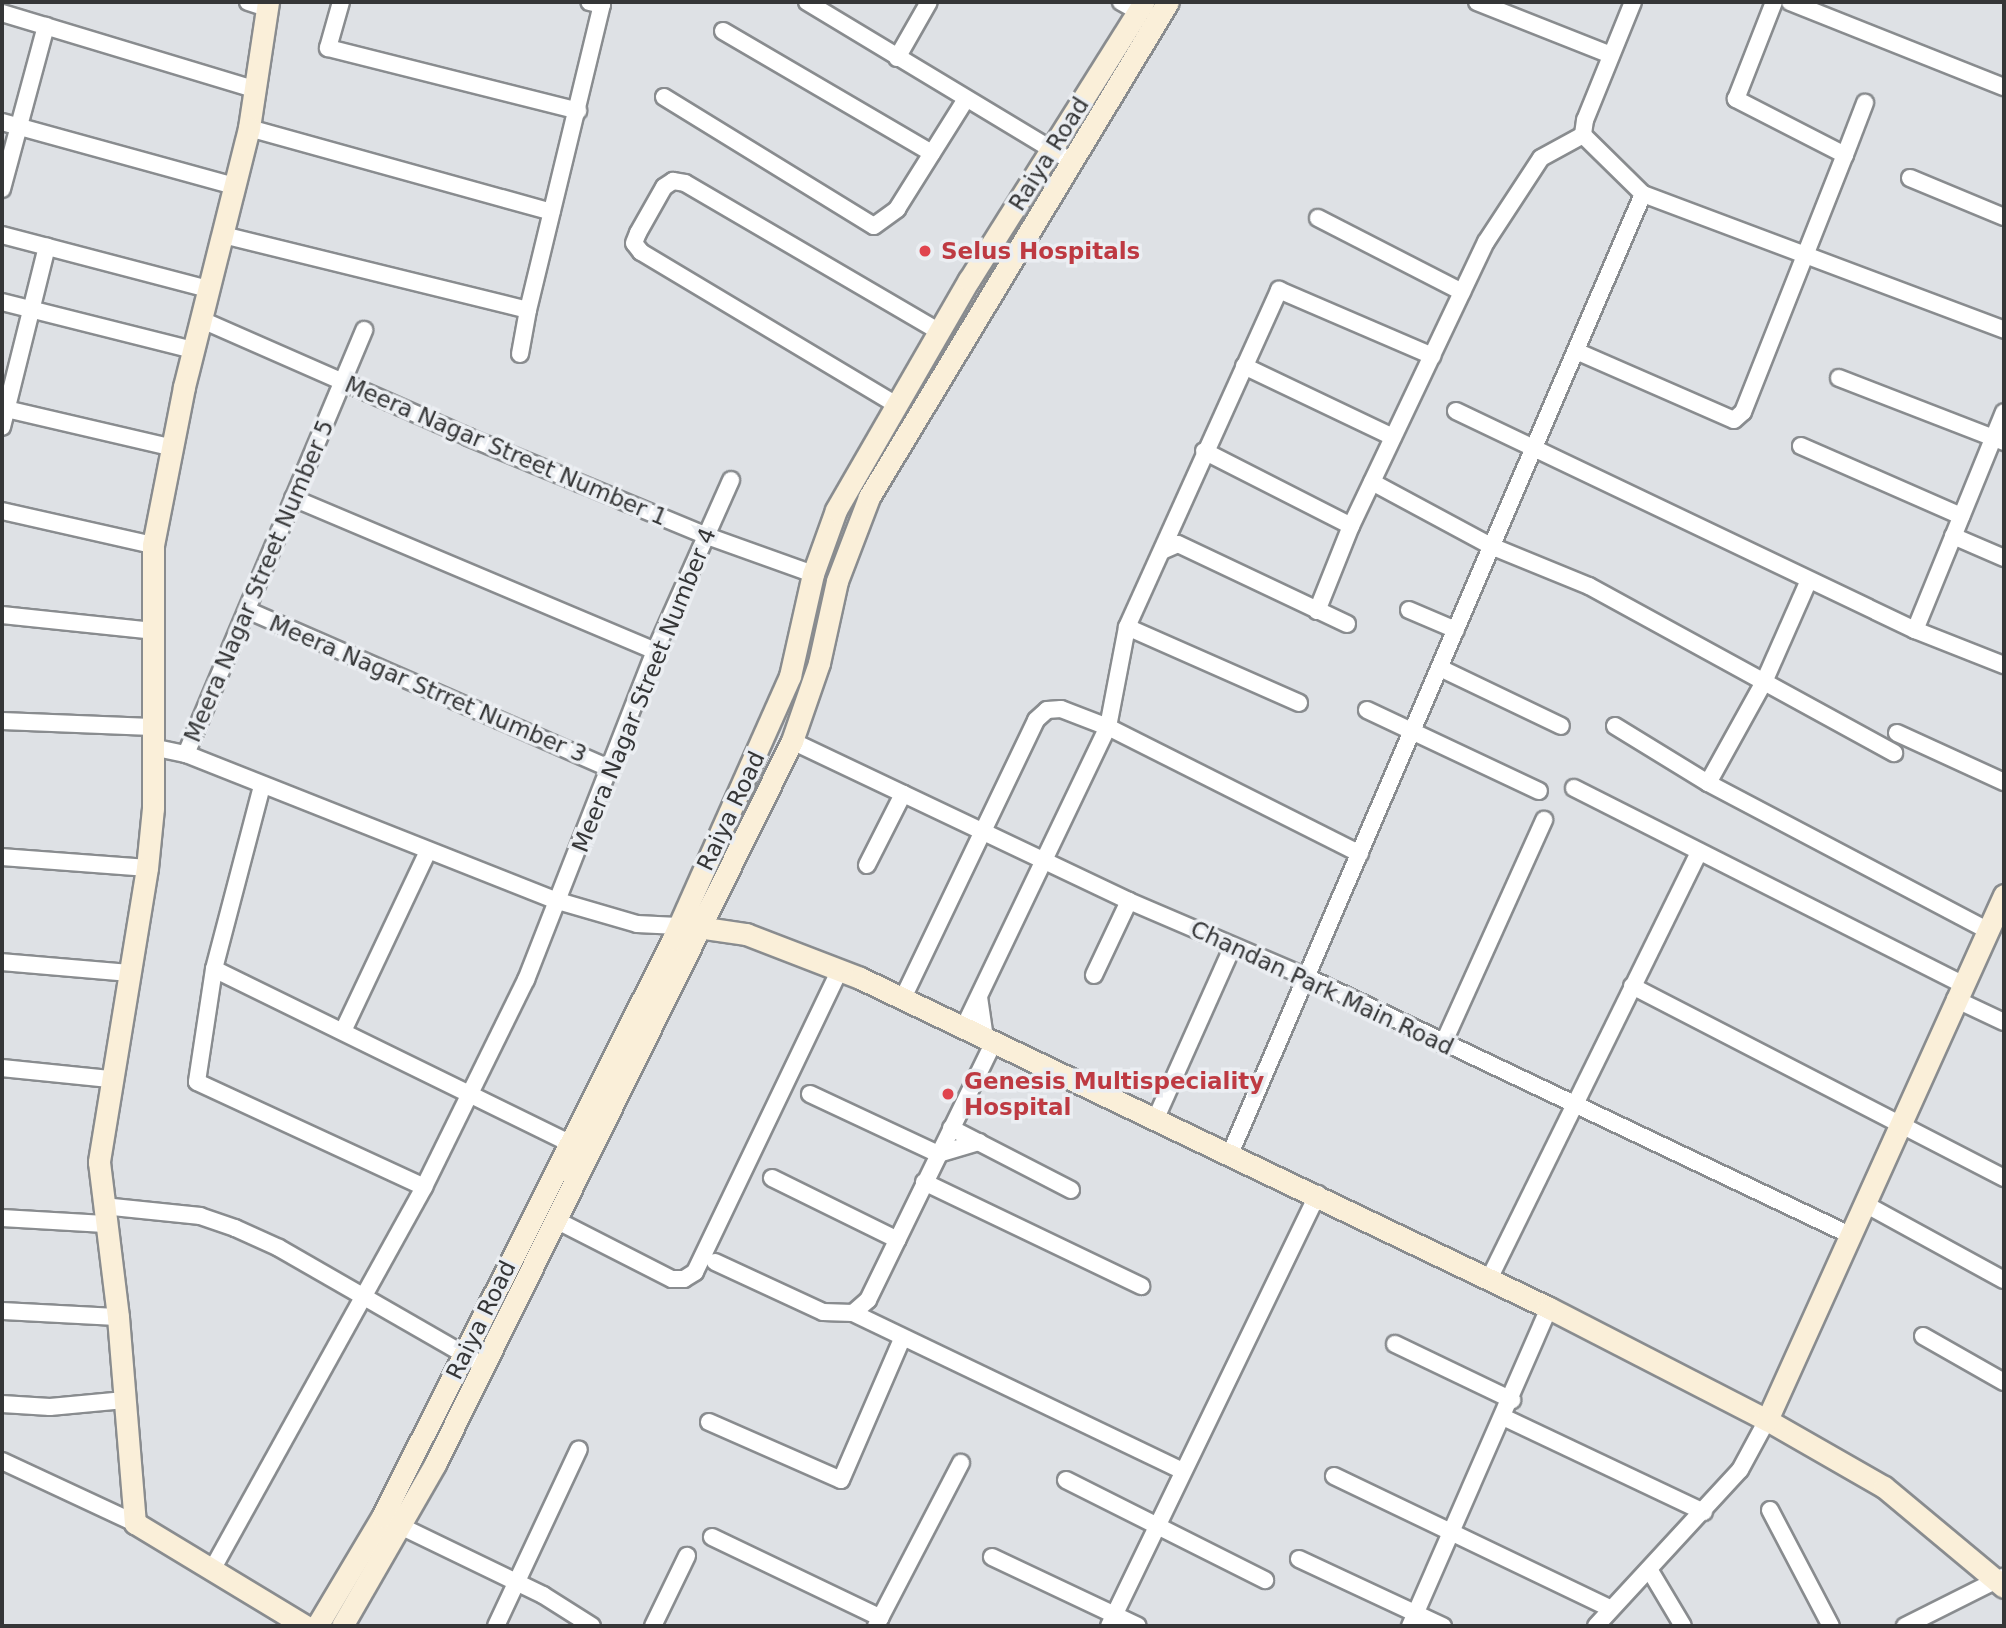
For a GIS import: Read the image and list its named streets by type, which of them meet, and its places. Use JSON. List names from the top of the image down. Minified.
{"streets":{"street":["Raiya Road","Meera Nagar Street Number 1","Meera Nagar Street Number 5","Meera Nagar Strret Number 3","Meera Nagar Street Number 4","Chandan Park Main Road"]},"crossings":[["Raiya Road","Meera Nagar Street Number 1"],["Raiya Road","Chandan Park Main Road"],["Meera Nagar Street Number 1","Meera Nagar Street Number 5"],["Meera Nagar Street Number 1","Meera Nagar Street Number 4"],["Meera Nagar Street Number 5","Meera Nagar Strret Number 3"],["Meera Nagar Strret Number 3","Meera Nagar Street Number 4"]],"places":["Selus Hospitals","Genesis Multispeciality Hospital"]}
